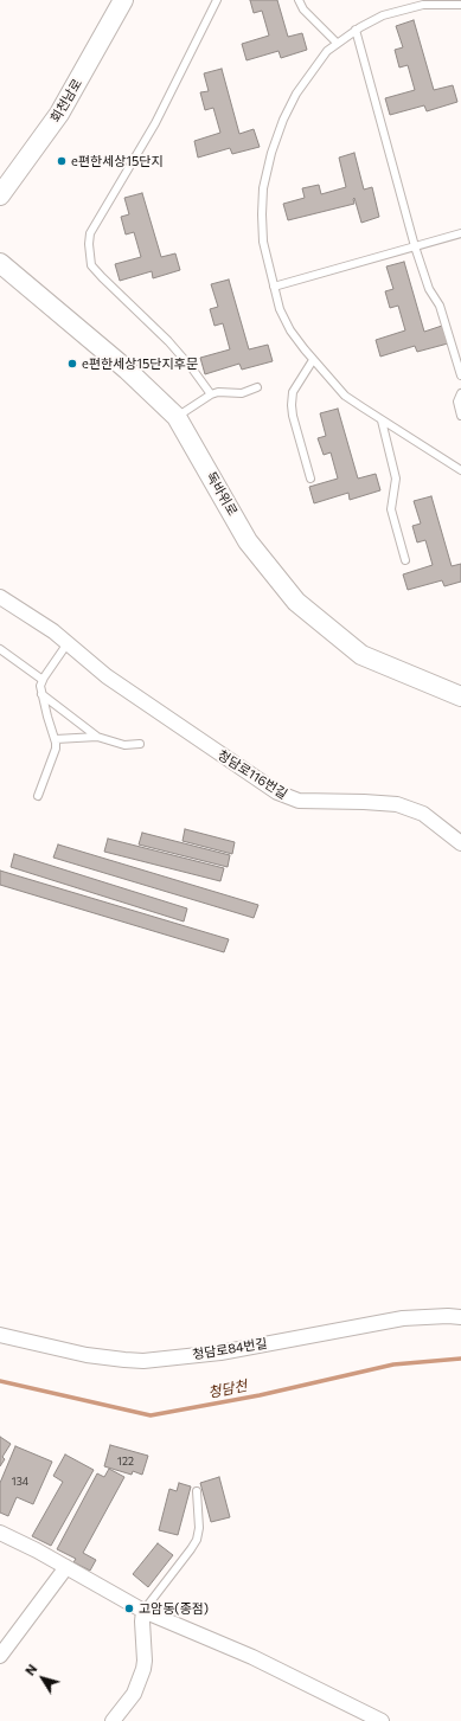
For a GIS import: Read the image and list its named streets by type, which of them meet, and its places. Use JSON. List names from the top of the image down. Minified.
{"streets":{"main road":["회천남로","독바위로"],"street":["청담로116번길","청담로84번길"]},"water":["청담천"],"places":["e편한세상15단지","e편한세상15단지후문","고암동(종점)"],"house_numbers":["122","134"],"north":"top left"}
